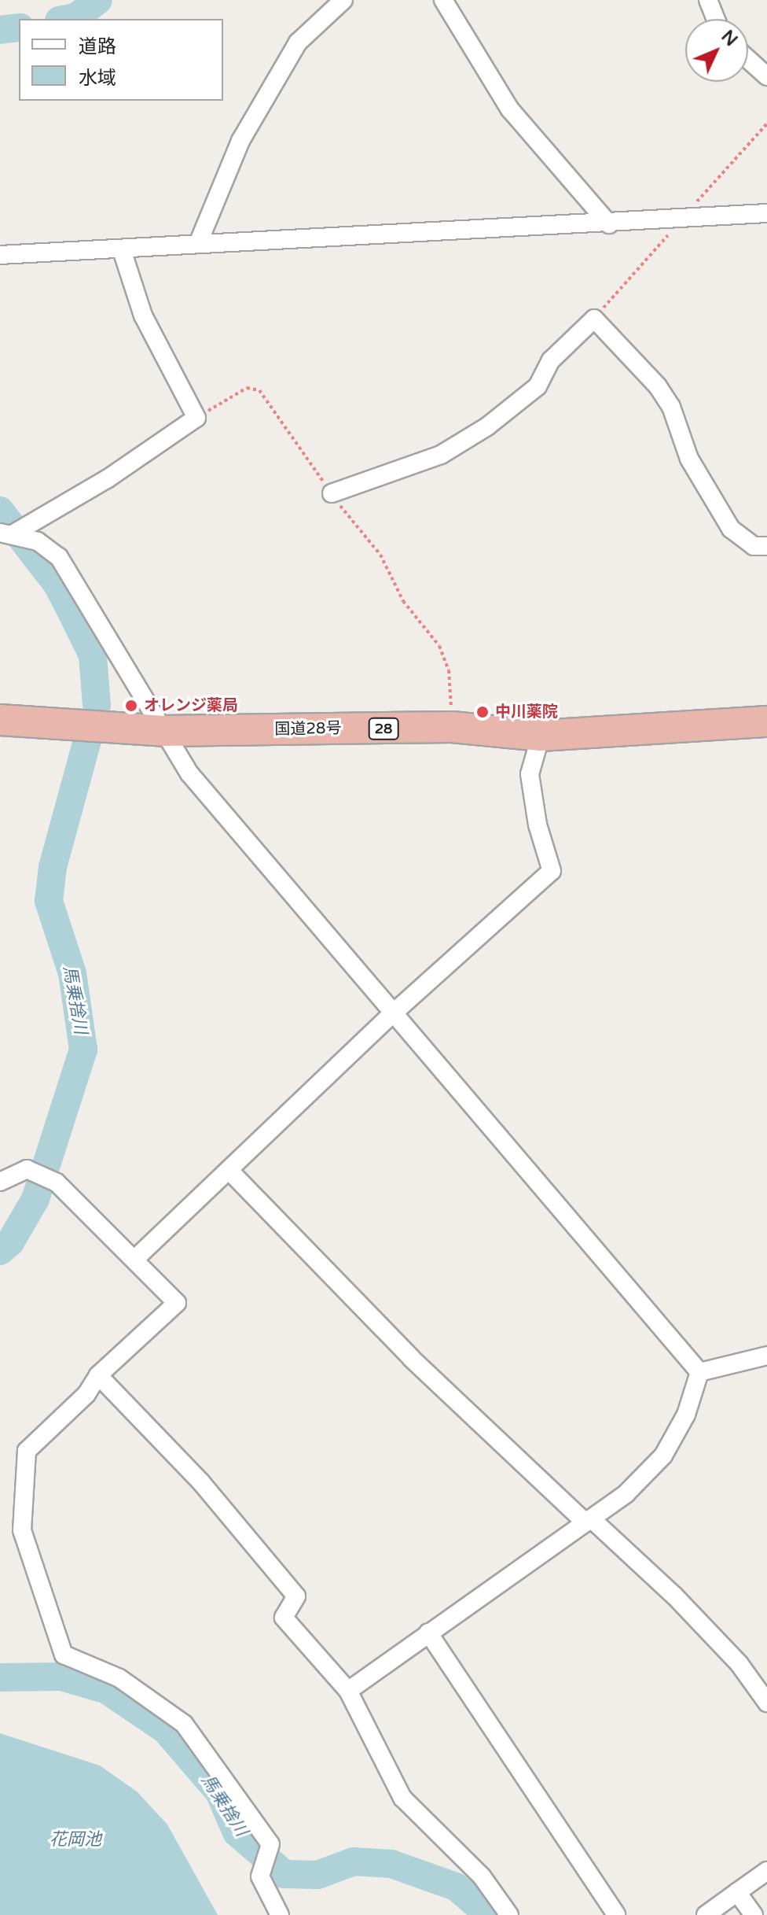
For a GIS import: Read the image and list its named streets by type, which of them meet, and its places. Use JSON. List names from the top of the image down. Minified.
{"streets":{"highway":["28","国道28号"]},"water":["馬乗捨川","花岡池"],"places":["オレンジ薬局","中川薬院"],"legend":["道路","水域"],"north":"top right"}
